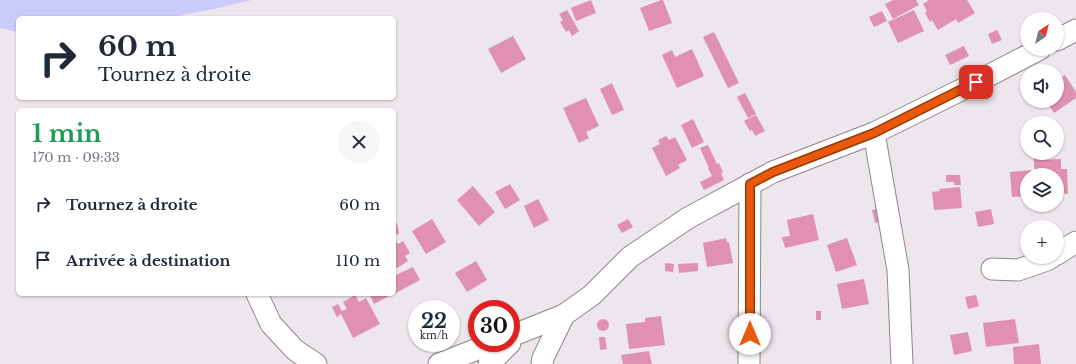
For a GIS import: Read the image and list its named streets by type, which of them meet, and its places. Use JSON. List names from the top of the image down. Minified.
{"north":"top right","page":{"map_buttons":"+","turn":["60 m","Tournez à droite"],"heading":["1 min","170 m · 09:33"],"list":[{"name":"Tournez à droite","value":"60 m"},{"name":"Arrivée à destination","value":"110 m"}],"speed":"22 km/h","limit":"30"}}
